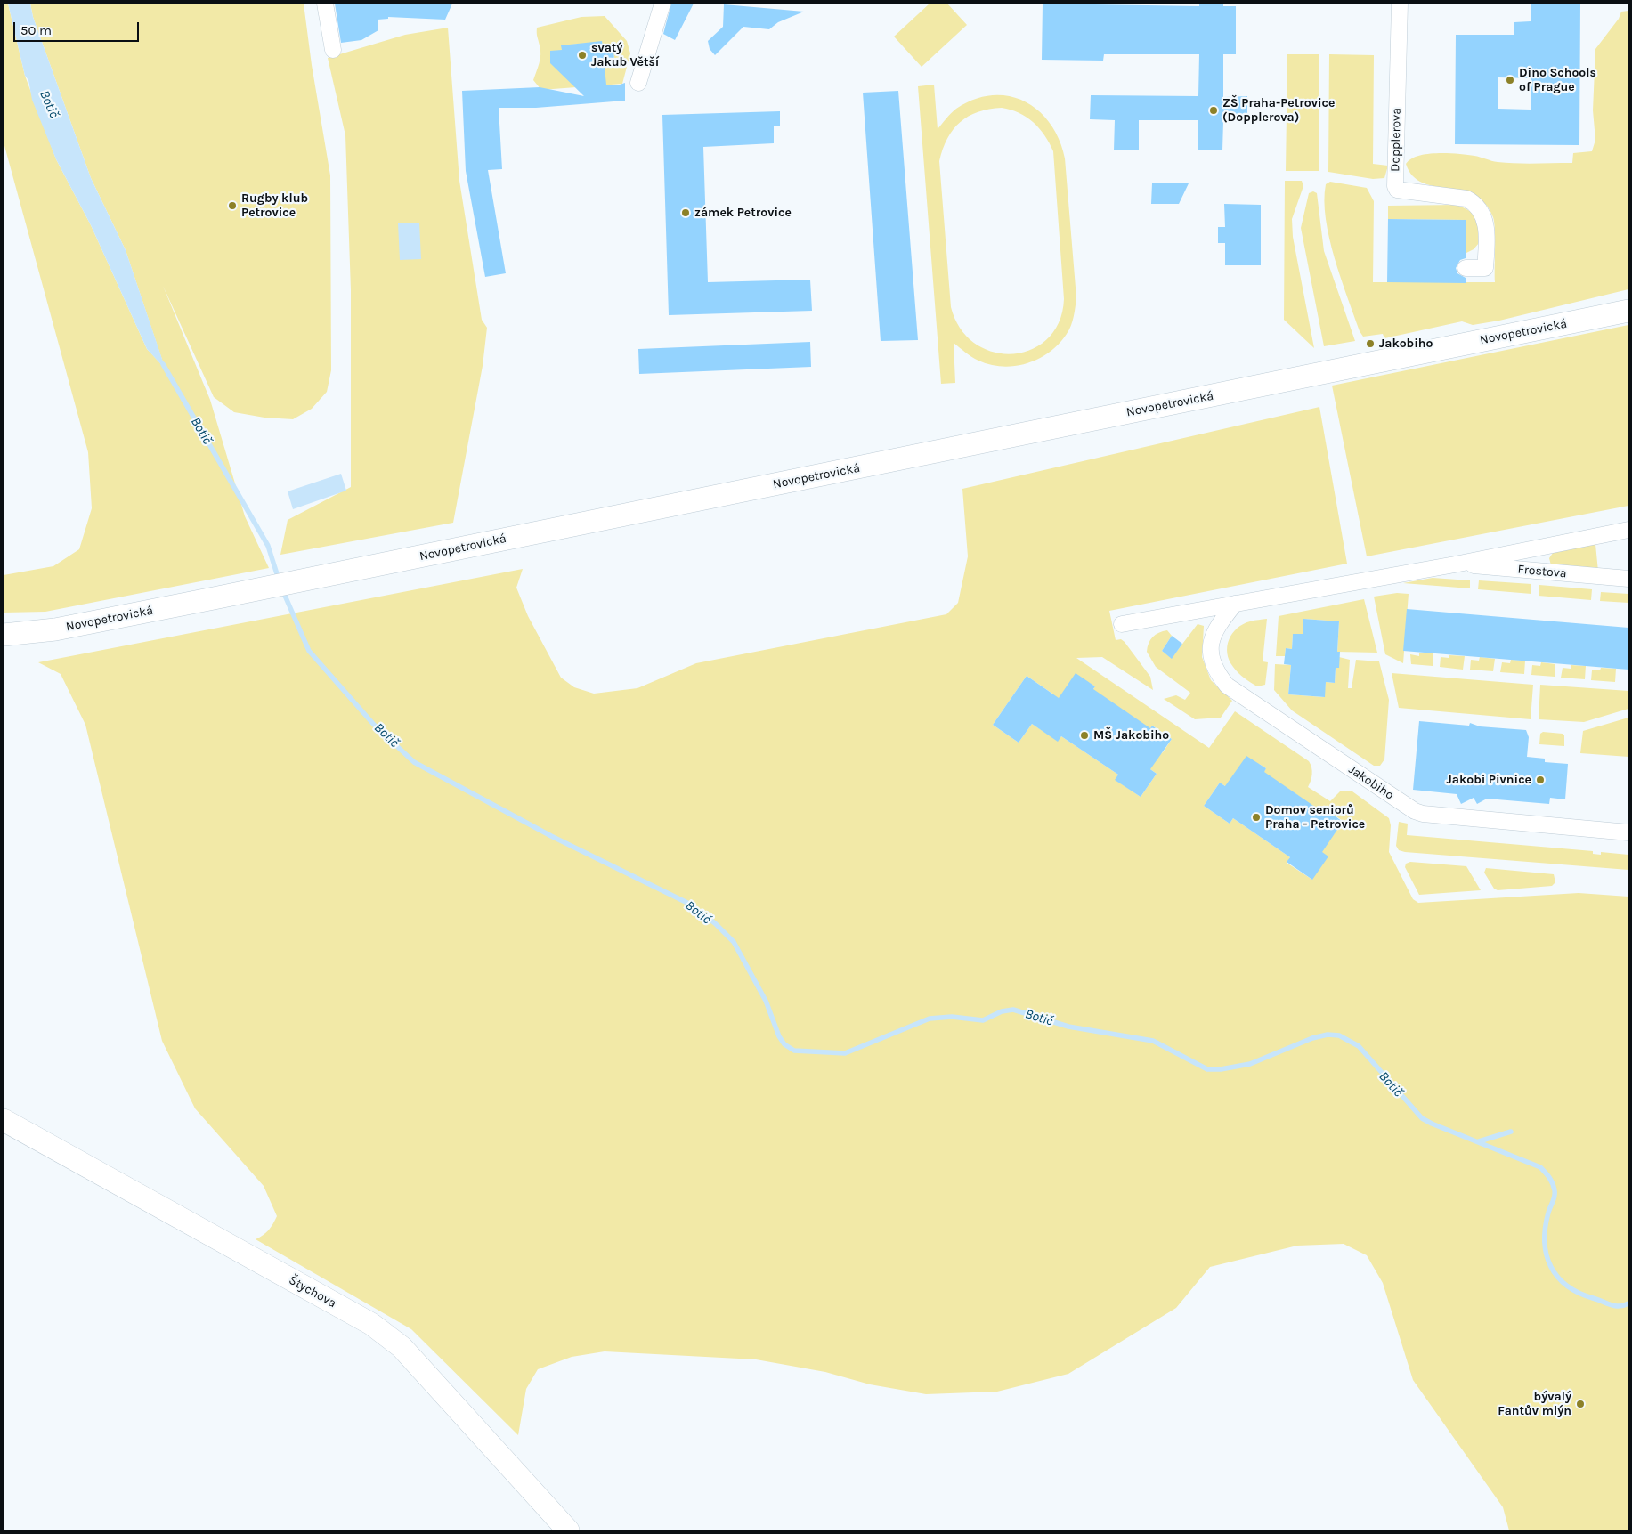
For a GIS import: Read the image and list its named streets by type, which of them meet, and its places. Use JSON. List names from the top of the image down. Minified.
{"streets":{"main road":["Novopetrovická","Štychova"],"street":["Dopplerova","Frostova","Jakobiho"]},"water":["Botič"],"places":["svatý Jakub Větší","Dino Schools of Prague","ZŠ Praha-Petrovice (Dopplerova)","Rugby klub Petrovice","zámek Petrovice","Jakobiho","MŠ Jakobiho","Jakobi Pivnice","Domov seniorů Praha - Petrovice","bývalý Fantův mlýn"],"scale_bar":"50 m"}
